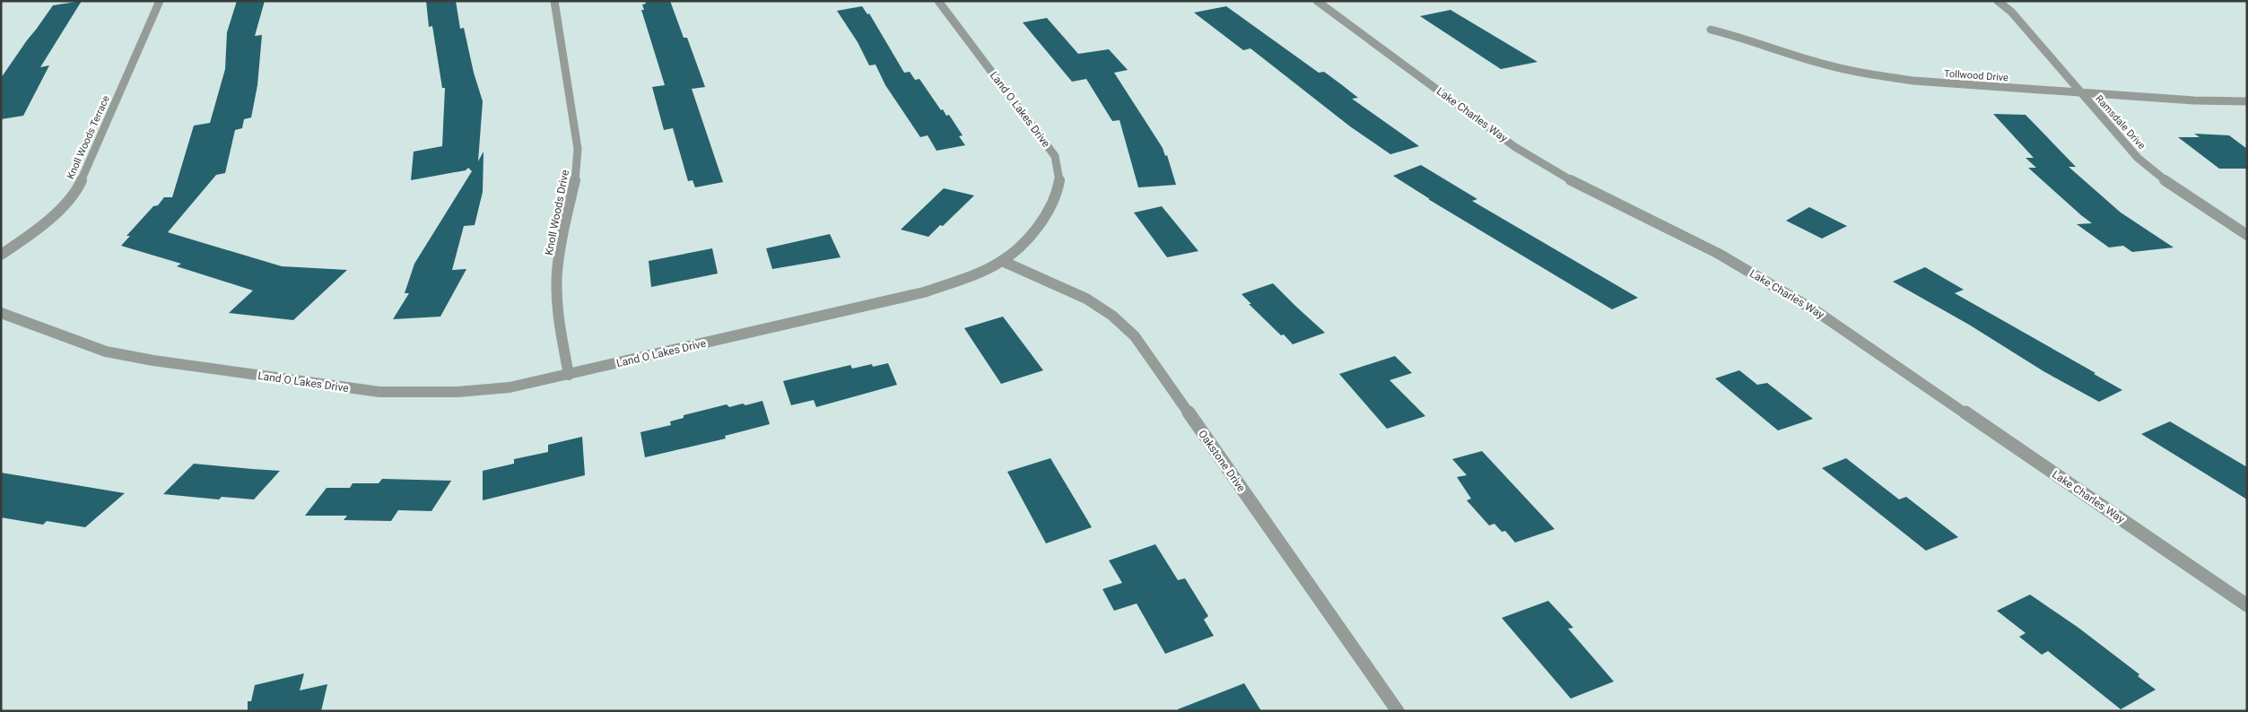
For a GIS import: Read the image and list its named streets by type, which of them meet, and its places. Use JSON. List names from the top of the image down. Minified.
{"streets":{"street":["Tollwood Drive","Land O Lakes Drive","Lake Charles Way","Ramsdale Drive","Knoll Woods Terrace","Knoll Woods Drive","Oakstone Drive"]},"crossings":[["Tollwood Drive","Ramsdale Drive"],["Land O Lakes Drive","Knoll Woods Drive"],["Land O Lakes Drive","Oakstone Drive"]]}
